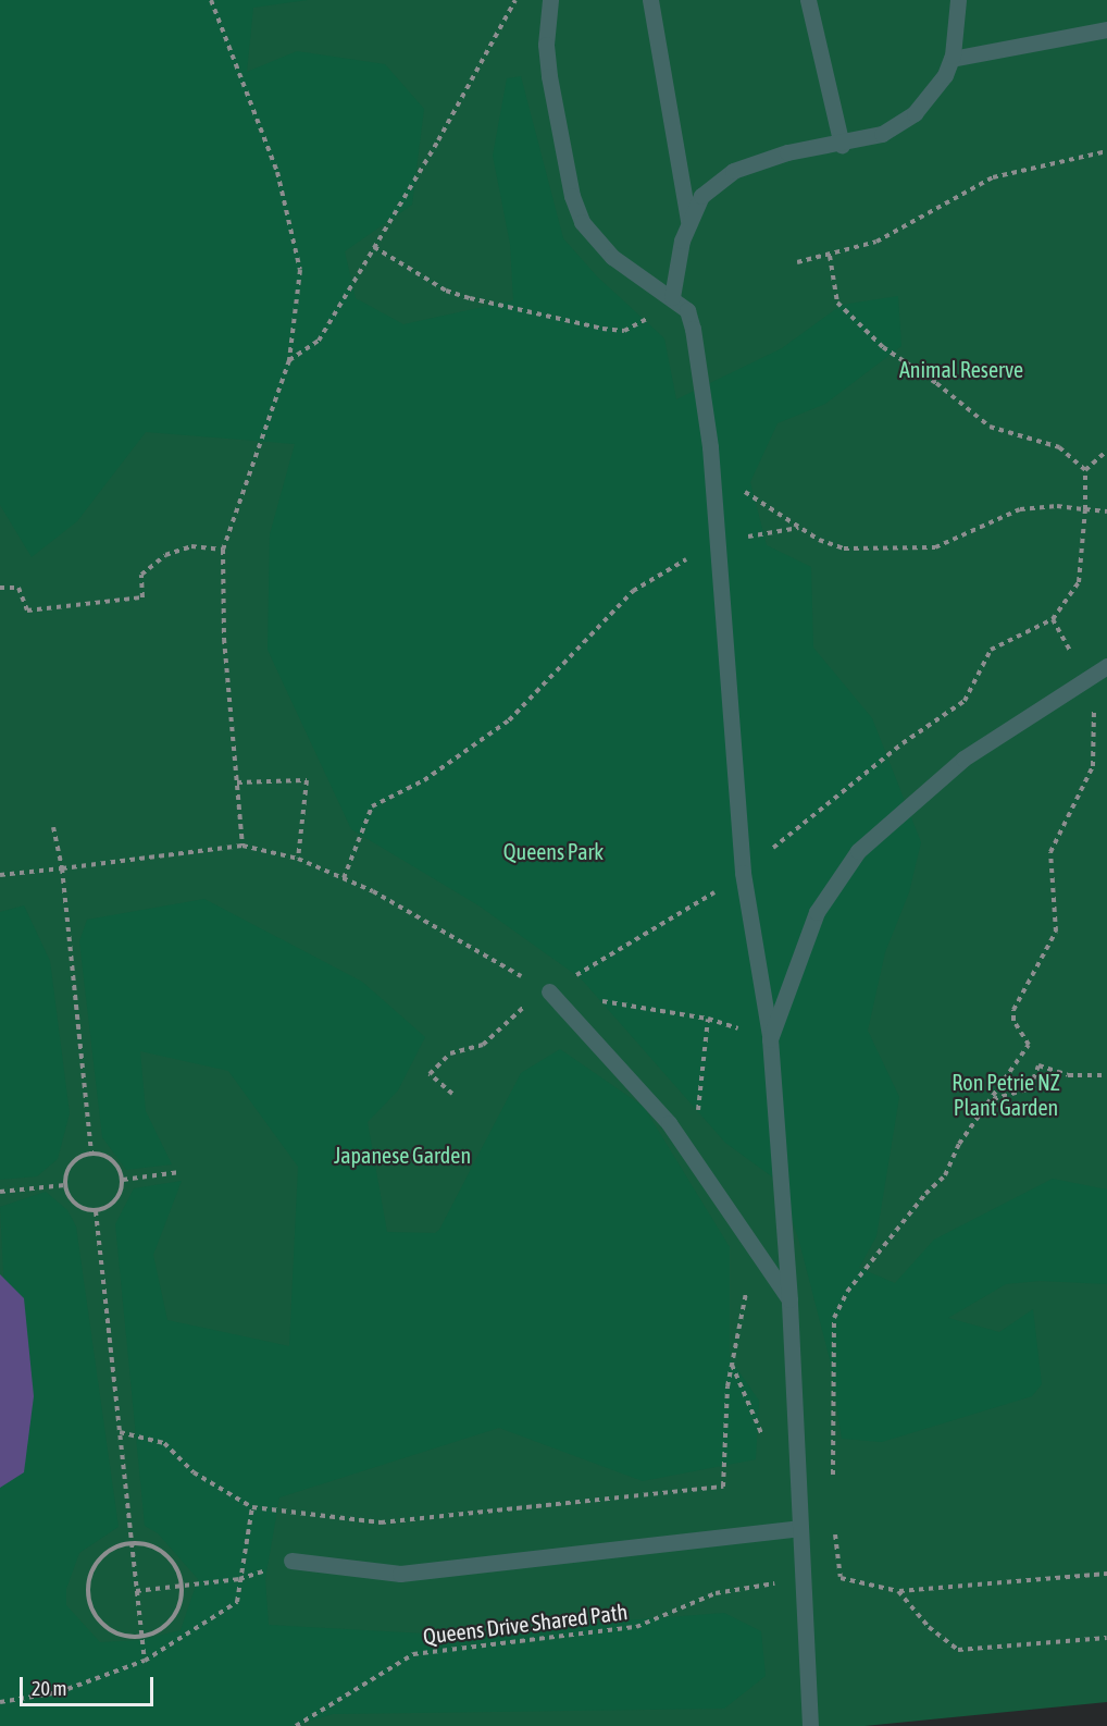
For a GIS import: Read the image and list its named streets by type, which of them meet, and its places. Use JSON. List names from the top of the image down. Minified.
{"streets":{"path":["Queens Drive Shared Path"]},"parks":["Animal Reserve","Queens Park","Ron Petrie NZ Plant Garden","Japanese Garden"],"scale_bar":"20 m"}
